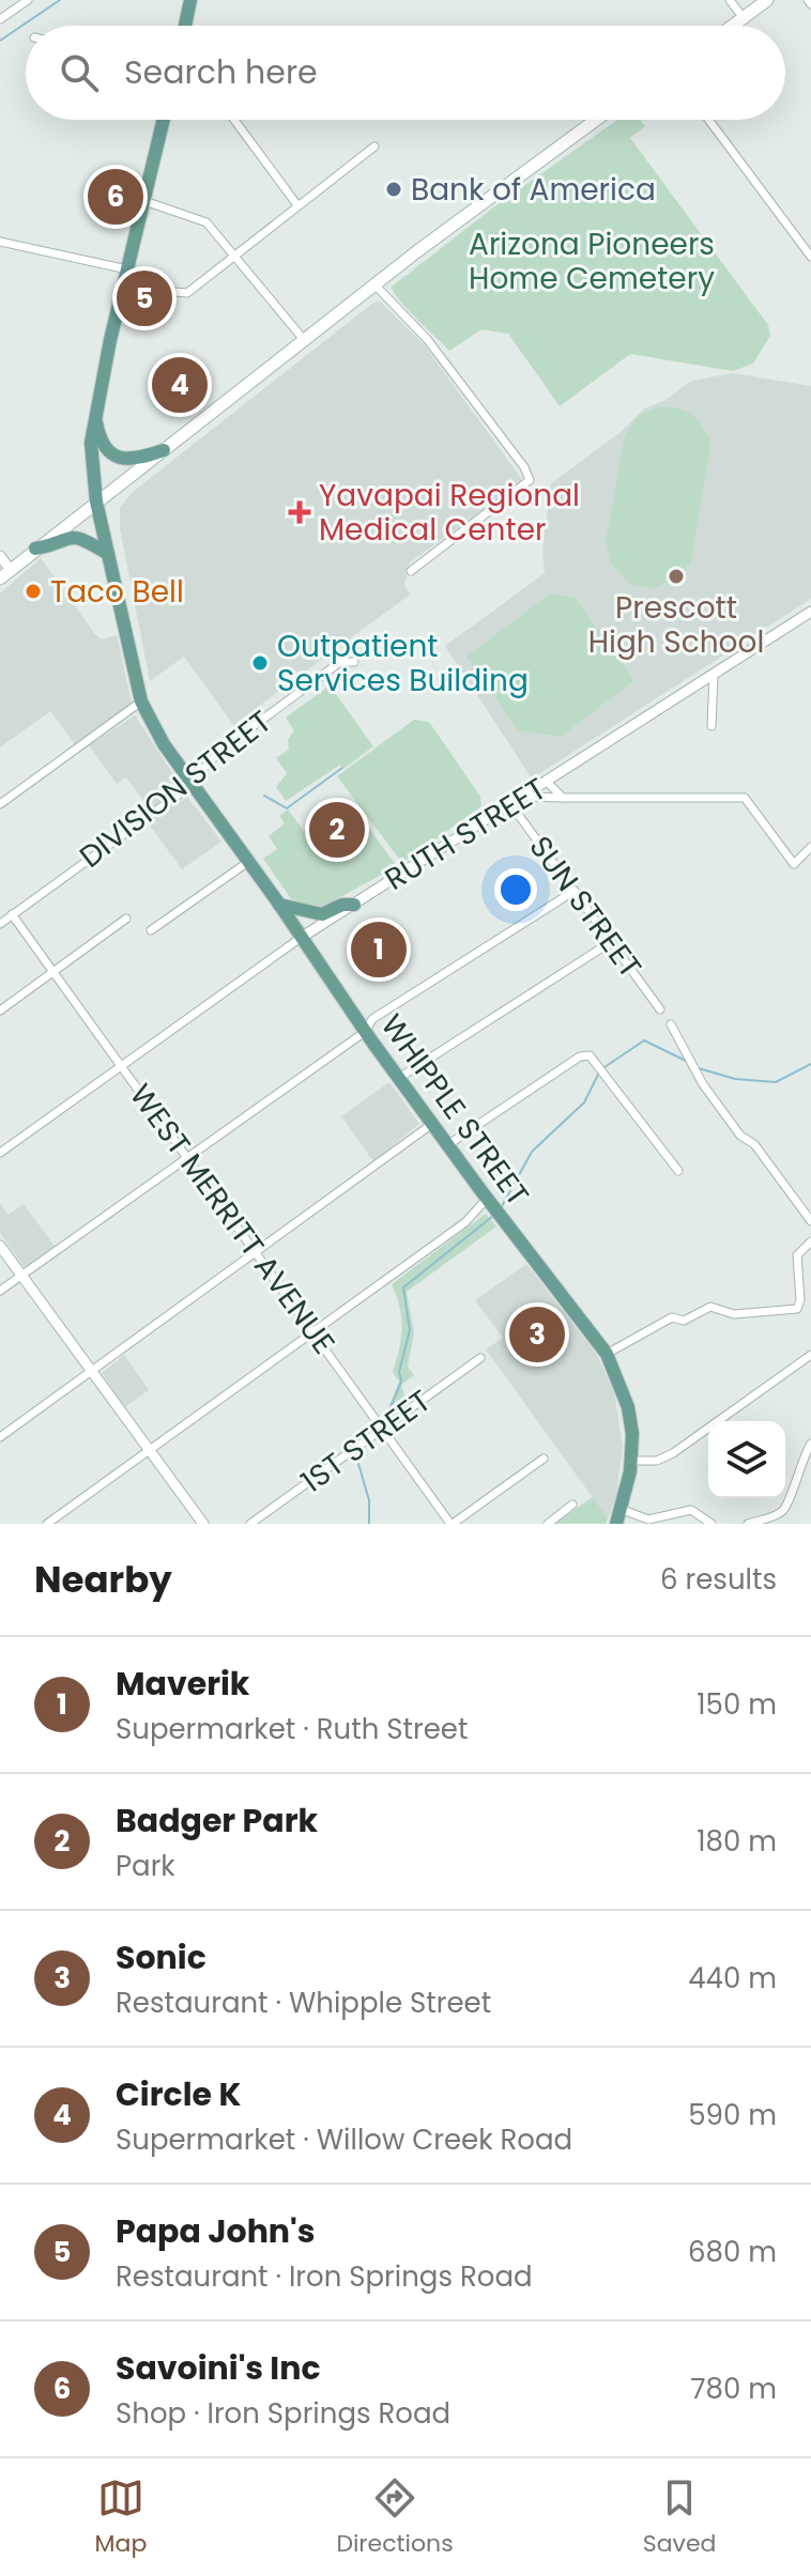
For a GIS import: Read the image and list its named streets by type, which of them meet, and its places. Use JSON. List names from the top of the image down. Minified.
{"streets":{"main road":["WHIPPLE STREET"],"street":["DIVISION STREET","RUTH STREET","SUN STREET","WEST MERRITT AVENUE","1ST STREET"]},"crossings":[["DIVISION STREET","WHIPPLE STREET"],["DIVISION STREET","WEST MERRITT AVENUE"],["RUTH STREET","SUN STREET"],["RUTH STREET","WHIPPLE STREET"],["RUTH STREET","WEST MERRITT AVENUE"],["WEST MERRITT AVENUE","1ST STREET"]],"parks":["Arizona Pioneers Home Cemetery"],"places":{"other":["Bank of America","Prescott High School","Taco Bell","Outpatient Services Building"],"health":["Yavapai Regional Medical Center"]},"page":{"search":"Search here","pins":["6","5","4","2","1","3"],"heading":["Nearby","6 results"],"list":[{"mark":"1","name":"Maverik","note":"Supermarket · Ruth Street","value":"150 m"},{"mark":"2","name":"Badger Park","note":"Park","value":"180 m"},{"mark":"3","name":"Sonic","note":"Restaurant · Whipple Street","value":"440 m"},{"mark":"4","name":"Circle K","note":"Supermarket · Willow Creek Road","value":"590 m"},{"mark":"5","name":"Papa John's","note":"Restaurant · Iron Springs Road","value":"680 m"},{"mark":"6","name":"Savoini's Inc","note":"Shop · Iron Springs Road","value":"780 m"}],"nav":["Map","Directions","Saved"]}}
